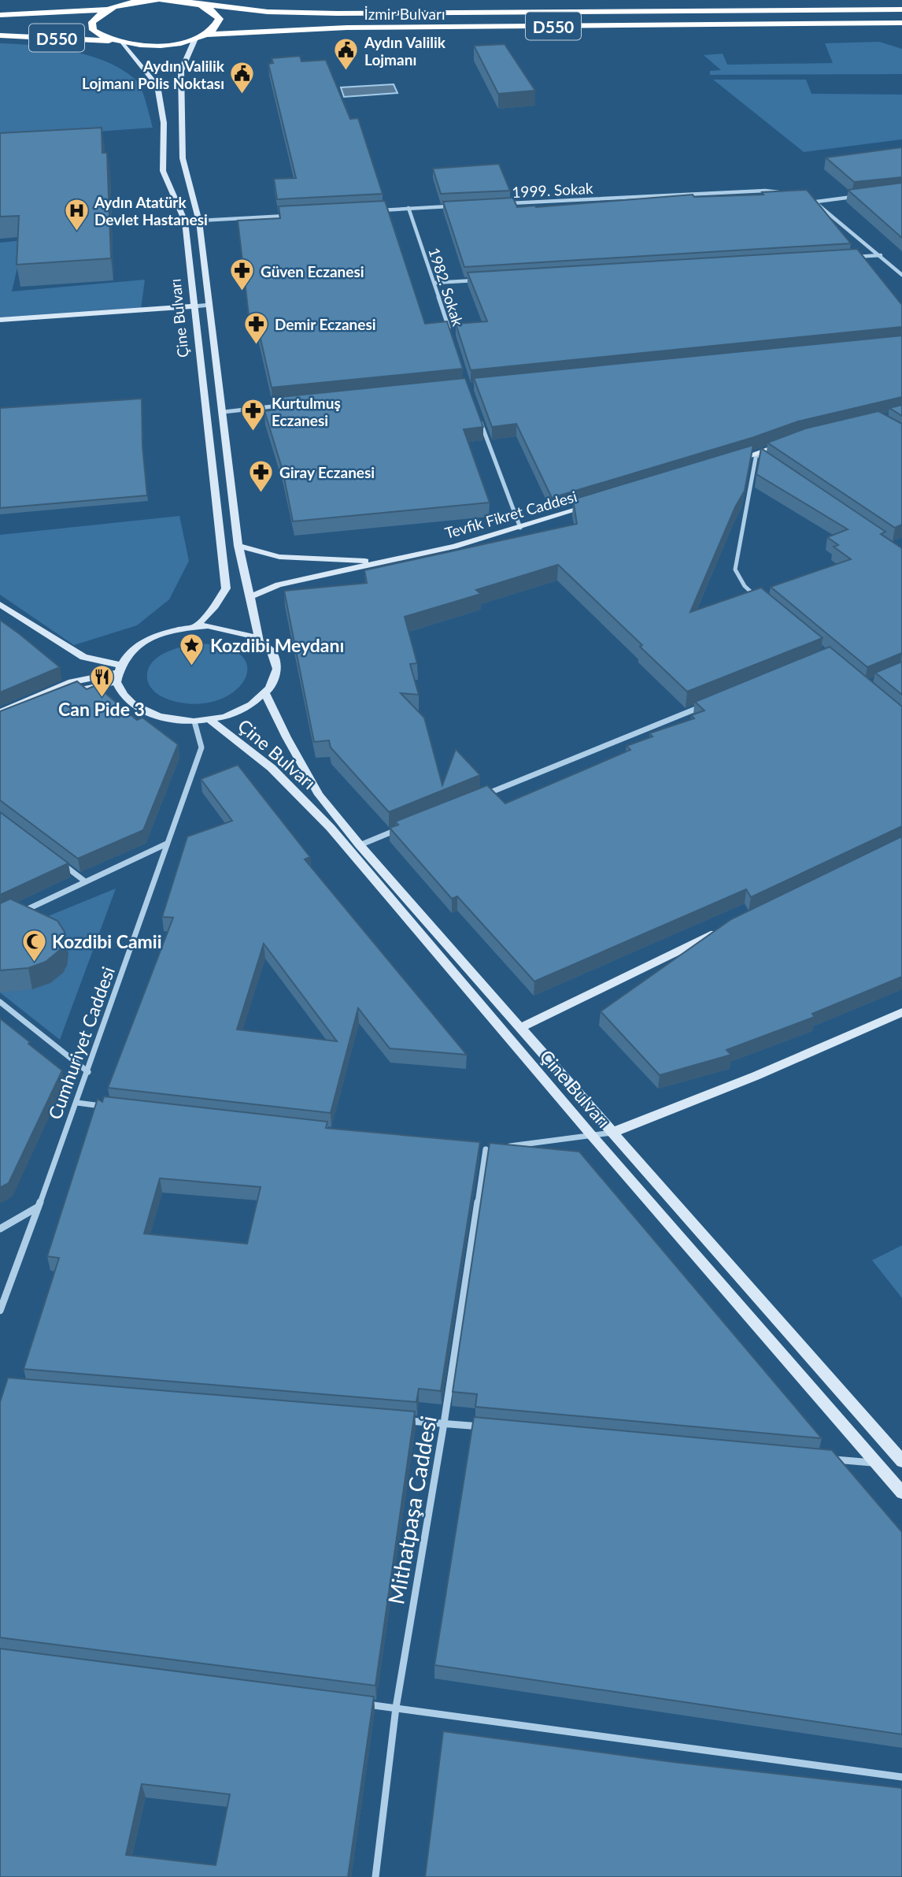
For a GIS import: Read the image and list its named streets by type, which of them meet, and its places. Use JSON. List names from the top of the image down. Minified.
{"streets":{"highway":["İzmir Bulvarı","D550"],"main road":["Çine Bulvarı","Tevfik Fikret Caddesi"],"street":["1999. Sokak","1982. Sokak","Cumhuriyet Caddesi","Mithatpaşa Caddesi"]},"crossings":[["İzmir Bulvarı","D550"],["D550","Çine Bulvarı"],["Çine Bulvarı","Tevfik Fikret Caddesi"],["Çine Bulvarı","Cumhuriyet Caddesi"]],"places":{"public building":["Aydın Valilik Lojmanı","Aydın Valilik Lojmanı Polis Noktası"],"hospital":["Aydın Atatürk Devlet Hastanesi"],"pharmacy":["Güven Eczanesi","Demir Eczanesi","Kurtulmuş Eczanesi","Giray Eczanesi"],"place":["Kozdibi Meydanı"],"restaurant":["Can Pide 3"],"mosque":["Kozdibi Camii"]}}
